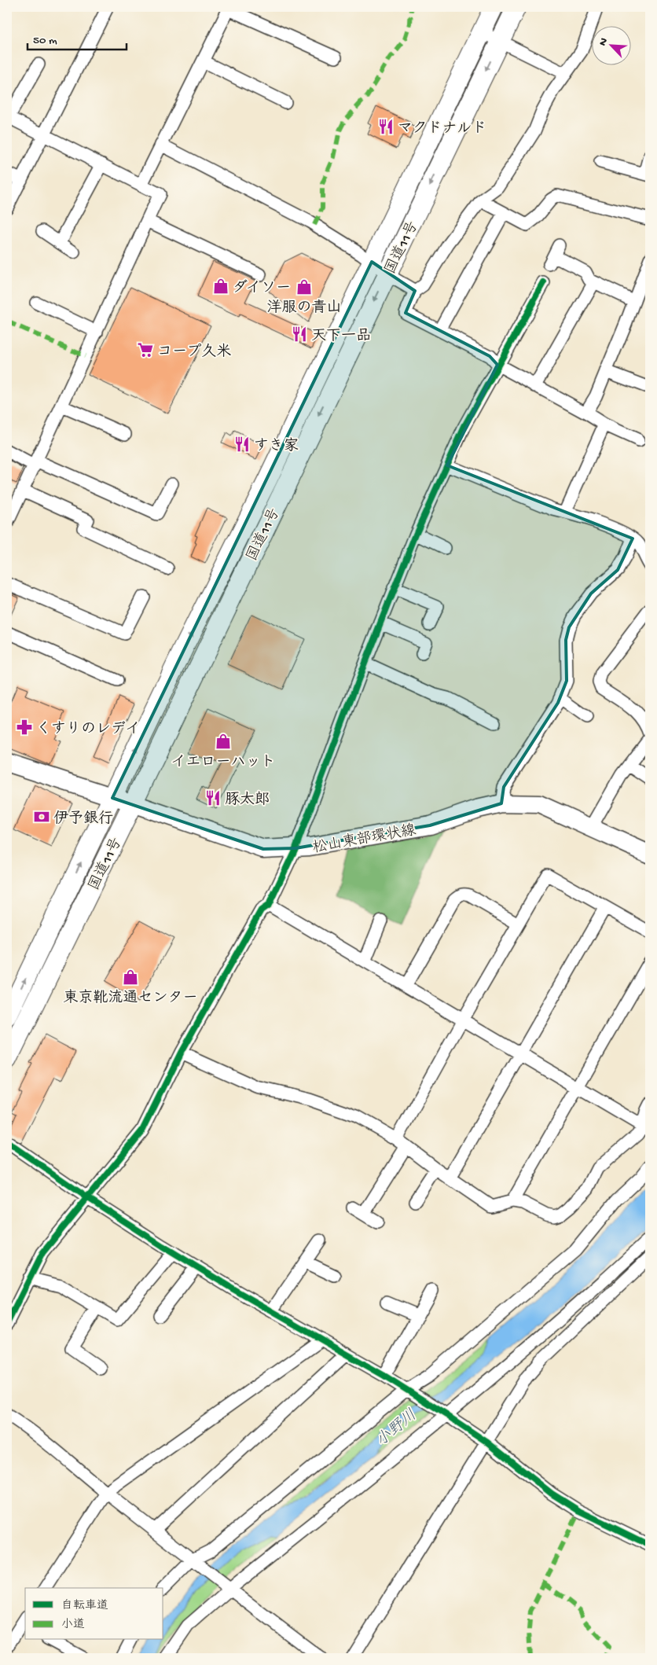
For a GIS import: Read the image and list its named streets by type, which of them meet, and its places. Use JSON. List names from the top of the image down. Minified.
{"streets":{"highway":["国道11号"],"main road":["松山東部環状線"]},"crossings":[["国道11号","松山東部環状線"]],"water":["小野川"],"places":{"restaurant":["マクドナルド","天下一品","すき家","豚太郎"],"shop":["ダイソー","洋服の青山","イエローハット","東京靴流通センター"],"supermarket":["コープ久米"],"pharmacy":["くすりのレデイ"],"bank":["伊予銀行"]},"legend":["自転車道","小道"],"scale_bar":"50 m","north":"top left"}
